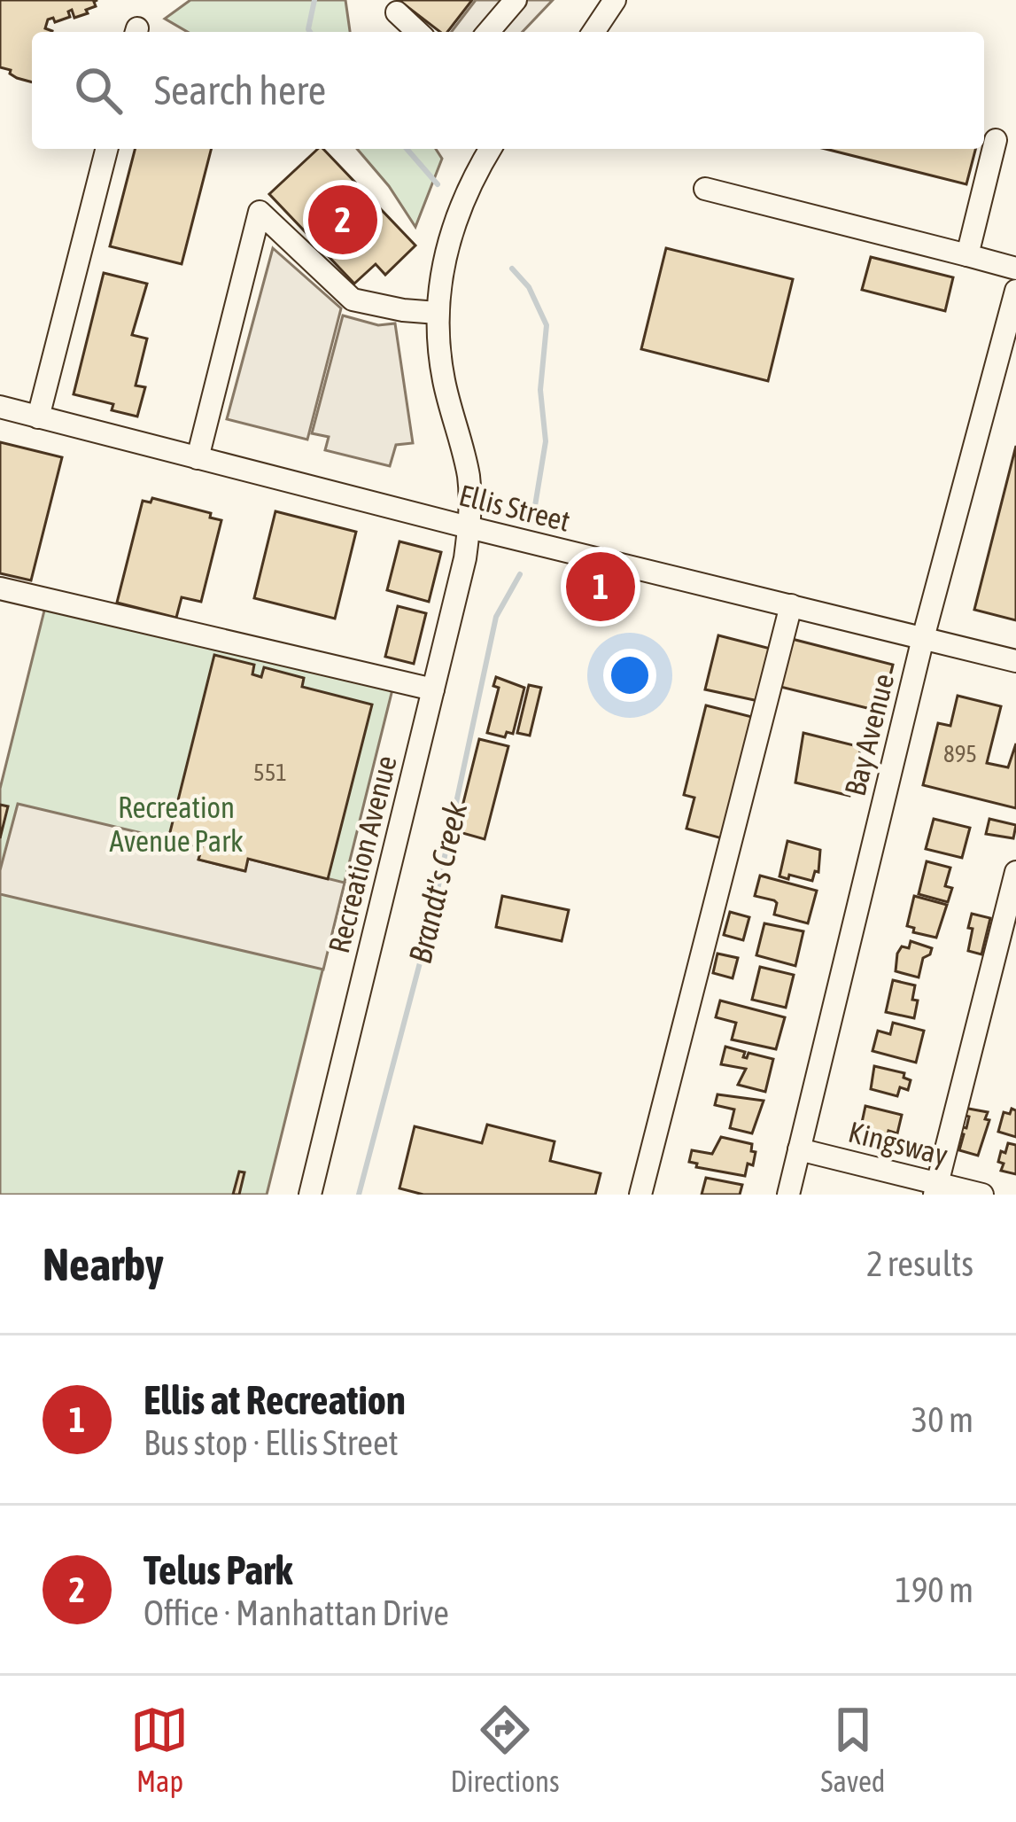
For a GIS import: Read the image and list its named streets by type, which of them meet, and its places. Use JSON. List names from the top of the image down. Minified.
{"streets":{"street":["Ellis Street","Bay Avenue","Recreation Avenue","Kingsway"]},"crossings":[["Ellis Street","Bay Avenue"],["Ellis Street","Recreation Avenue"],["Bay Avenue","Kingsway"]],"water":["Brandt's Creek"],"parks":["Recreation Avenue Park"],"house_numbers":["895","551"],"page":{"search":"Search here","pins":["2","1"],"heading":["Nearby","2 results"],"list":[{"mark":"1","name":"Ellis at Recreation","note":"Bus stop · Ellis Street","value":"30 m"},{"mark":"2","name":"Telus Park","note":"Office · Manhattan Drive","value":"190 m"}],"nav":["Map","Directions","Saved"]}}
